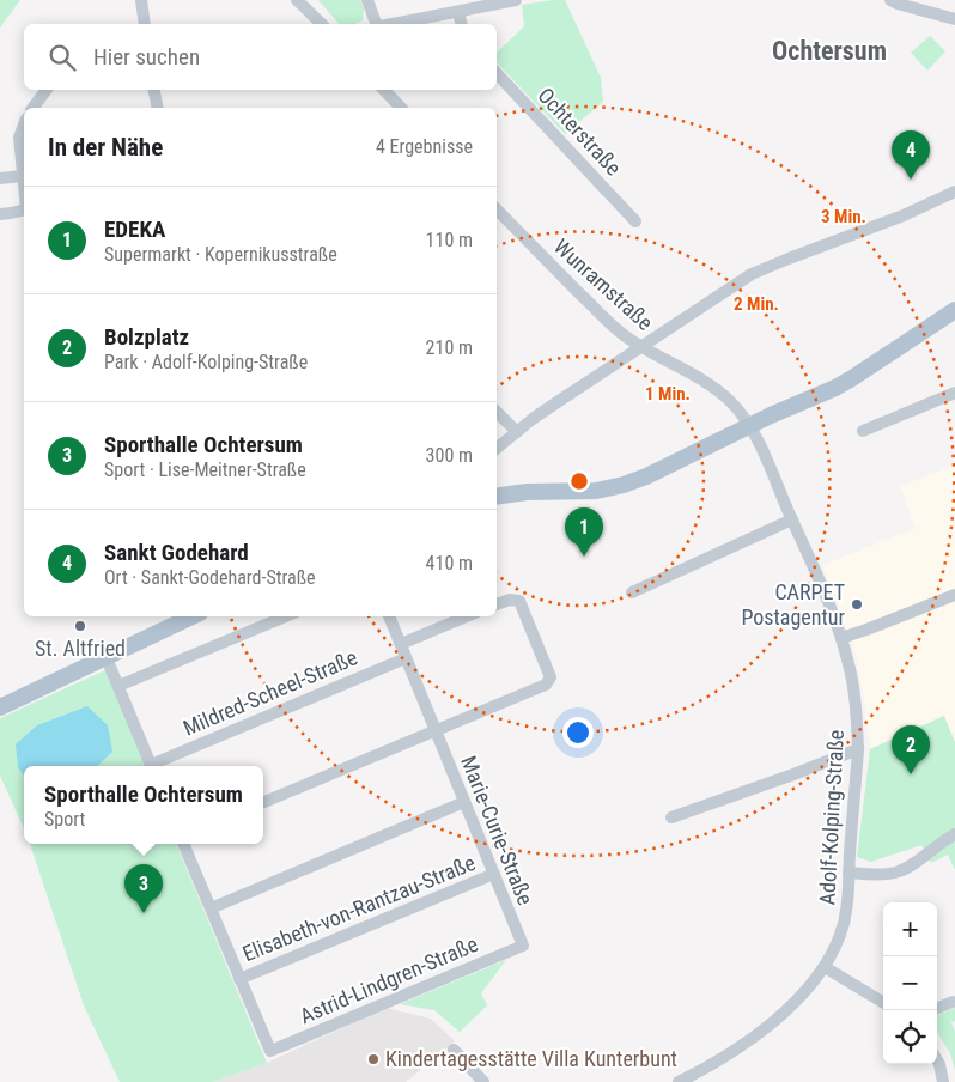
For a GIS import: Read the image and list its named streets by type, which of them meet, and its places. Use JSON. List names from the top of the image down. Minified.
{"streets":{"street":["Ochterstraße","Wunramstraße","Mildred-Scheel-Straße","Adolf-Kolping-Straße","Marie-Curie-Straße","Elisabeth-von-Rantzau-Straße","Astrid-Lindgren-Straße"]},"crossings":[["Wunramstraße","Adolf-Kolping-Straße"],["Mildred-Scheel-Straße","Marie-Curie-Straße"],["Marie-Curie-Straße","Elisabeth-von-Rantzau-Straße"],["Marie-Curie-Straße","Astrid-Lindgren-Straße"],["Elisabeth-von-Rantzau-Straße","Astrid-Lindgren-Straße"]],"districts":["Ochtersum"],"places":["CARPET Postagentur","St. Altfried","Kindertagesstätte Villa Kunterbunt"],"page":{"search":"Hier suchen","heading":["In der Nähe","4 Ergebnisse"],"pins":["4","1","2","3"],"list":[{"mark":"1","name":"EDEKA","note":"Supermarkt · Kopernikusstraße","value":"110 m"},{"mark":"2","name":"Bolzplatz","note":"Park · Adolf-Kolping-Straße","value":"210 m"},{"mark":"3","name":"Sporthalle Ochtersum","note":"Sport · Lise-Meitner-Straße","value":"300 m"},{"mark":"4","name":"Sankt Godehard","note":"Ort · Sankt-Godehard-Straße","value":"410 m"}],"popup":["Sporthalle Ochtersum","Sport"],"map_buttons":["+","−"]},"rings":["3 Min.","2 Min.","1 Min."]}
